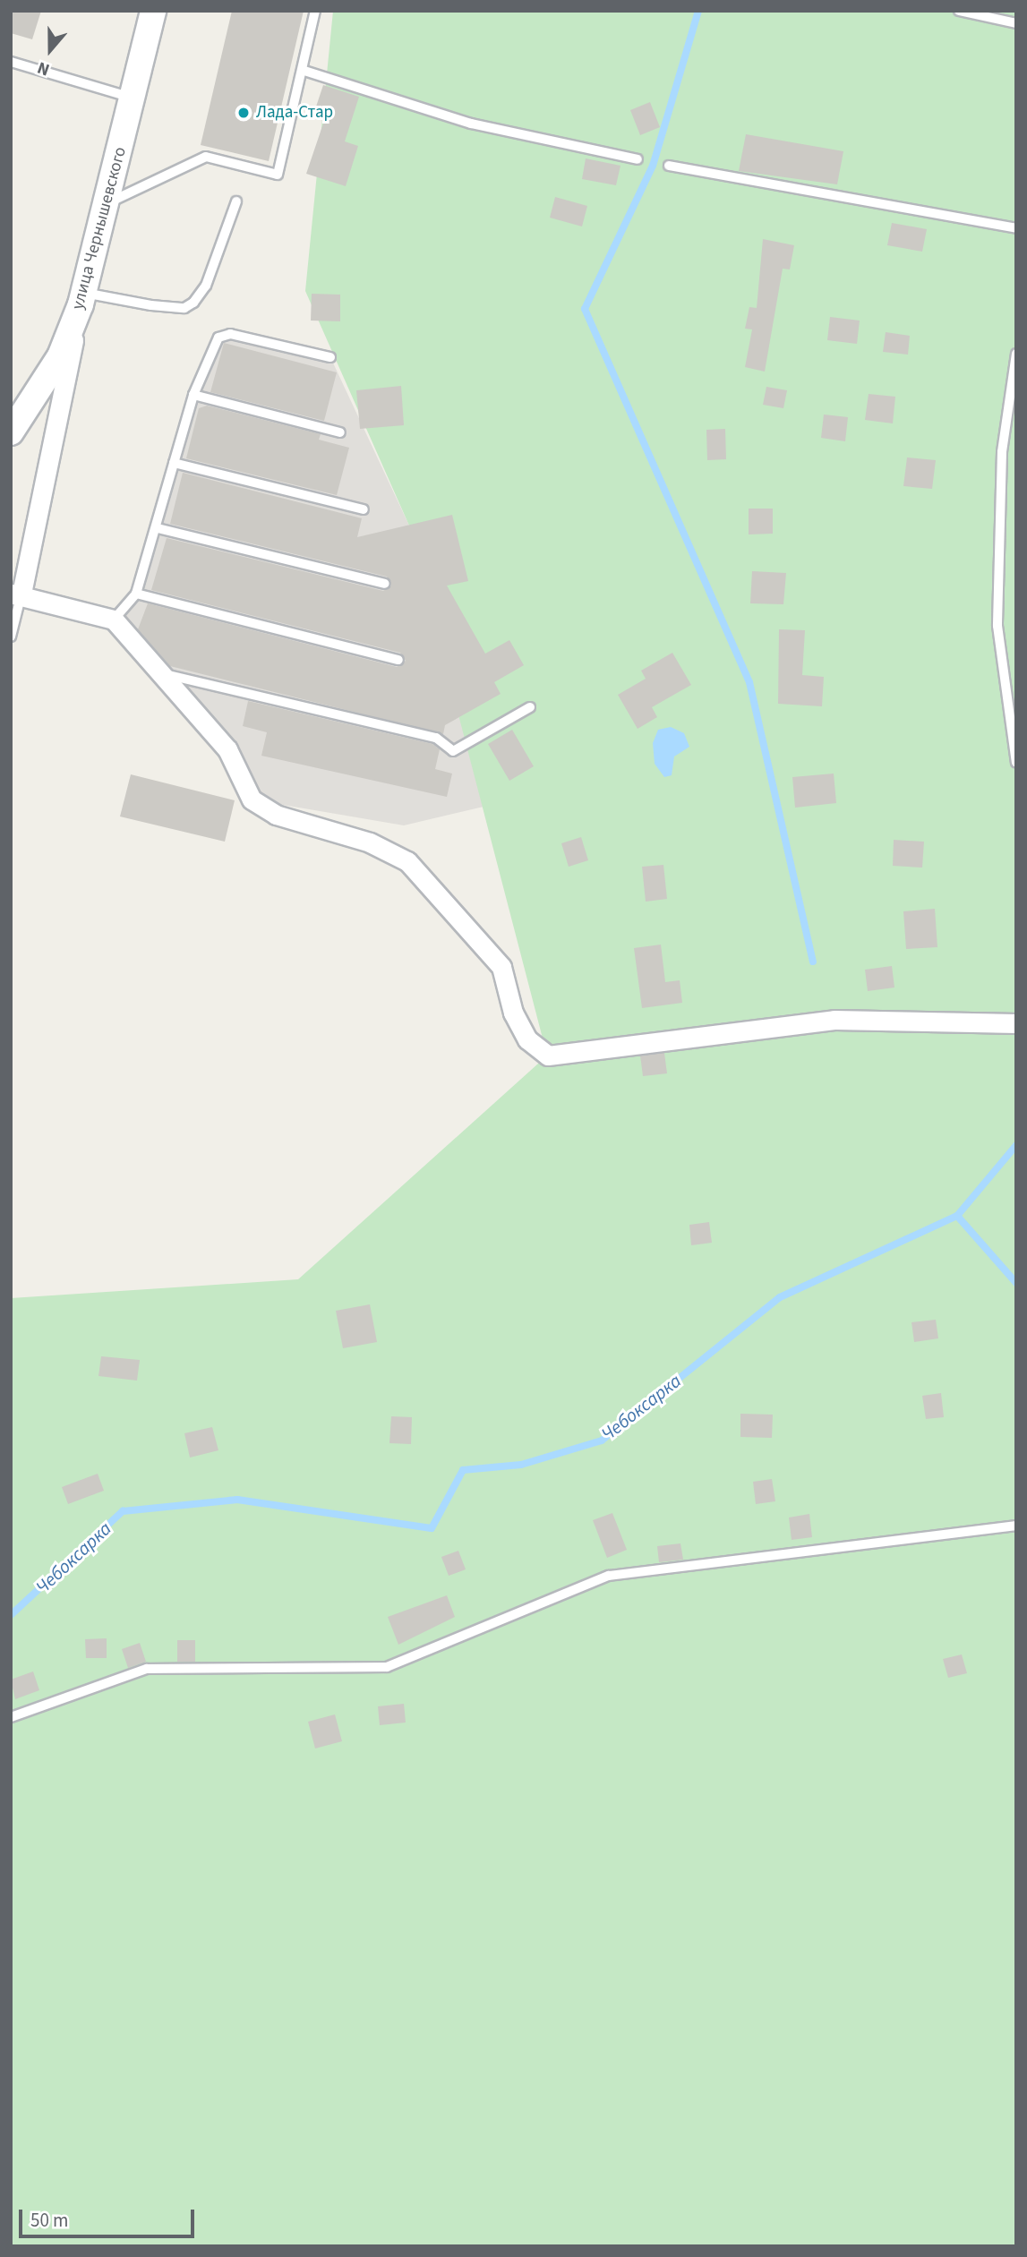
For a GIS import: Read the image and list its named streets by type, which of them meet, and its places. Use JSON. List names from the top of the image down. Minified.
{"streets":{"street":["улица Чернышевского"]},"water":["Чебоксарка"],"places":["Лада-Стар"],"scale_bar":"50 m","north":"bottom"}
